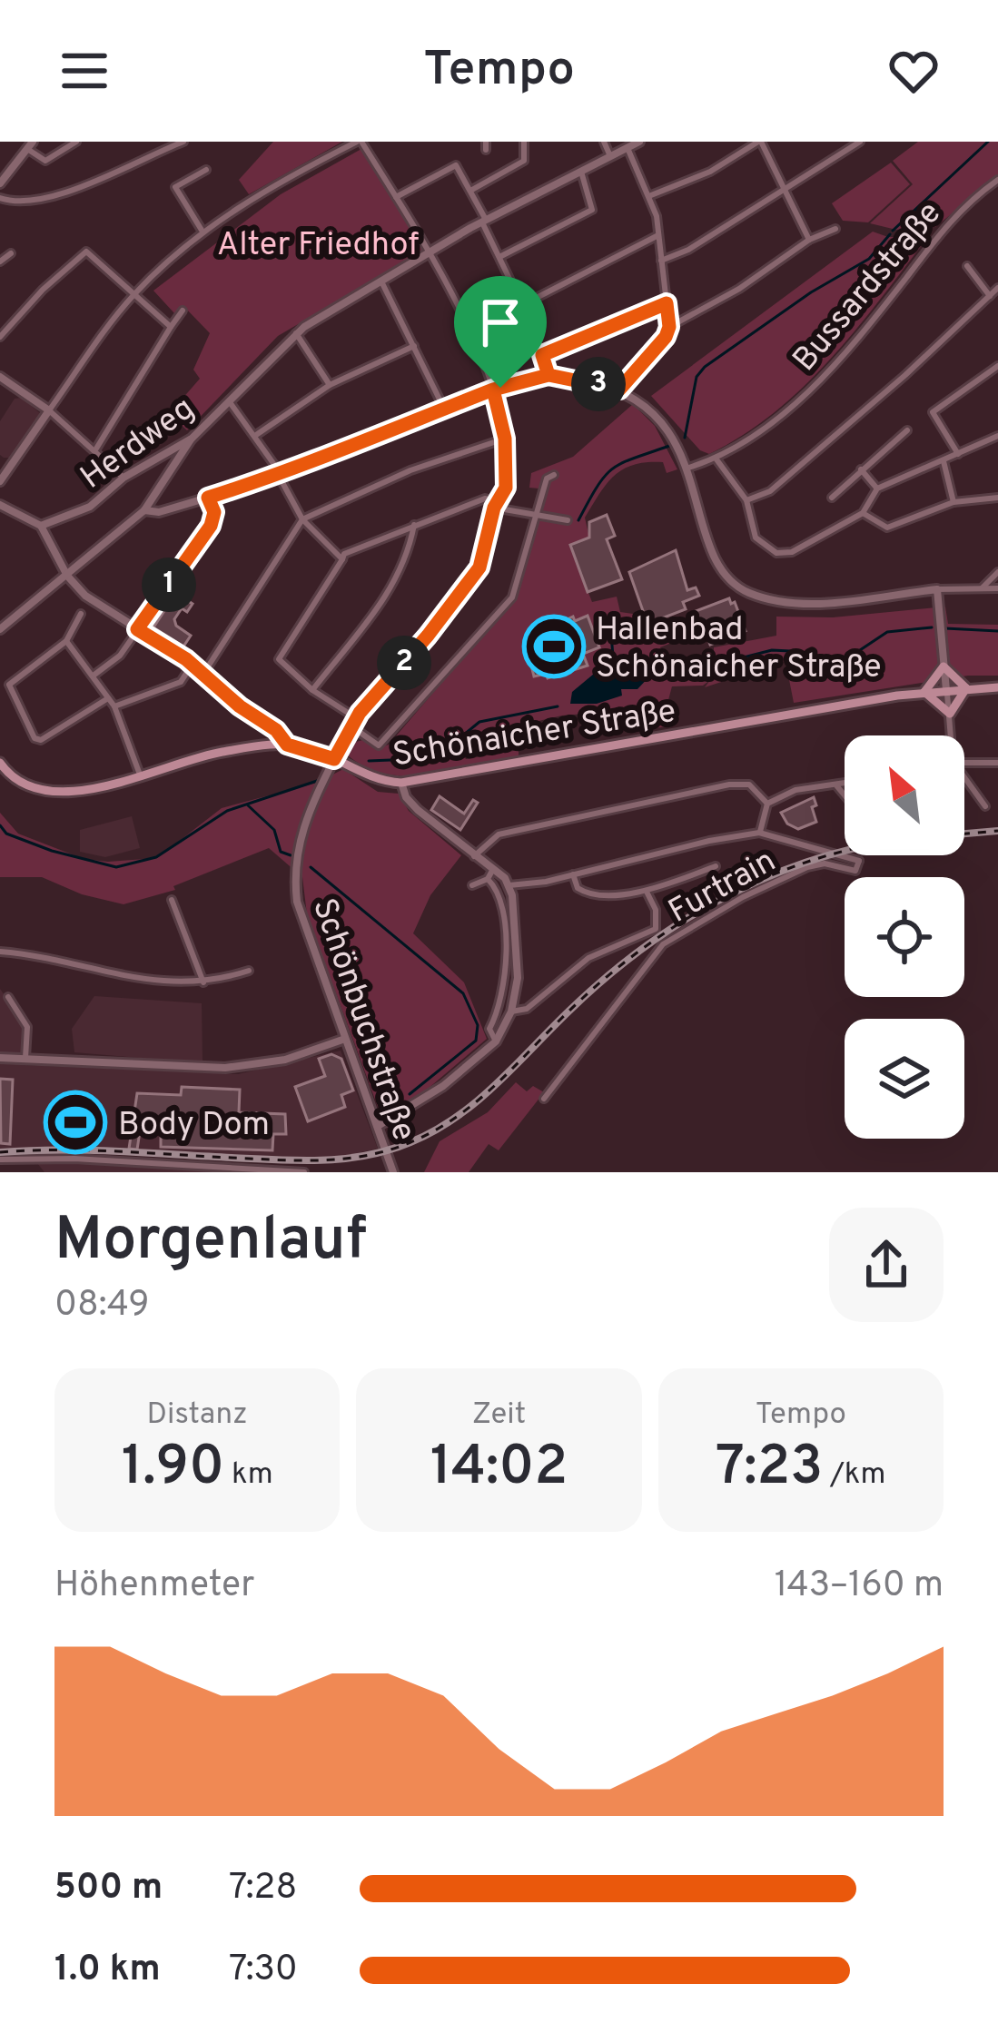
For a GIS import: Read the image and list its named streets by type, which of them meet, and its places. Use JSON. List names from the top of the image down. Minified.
{"streets":{"main road":["Schönaicher Straße"],"street":["Bussardstraße","Herdweg","Furtrain","Schönbuchstraße"]},"crossings":[["Herdweg","Schönaicher Straße"],["Schönaicher Straße","Schönbuchstraße"]],"parks":["Alter Friedhof"],"places":{"sports":["Hallenbad Schönaicher Straße","Body Dom"]},"north":"top left","page":{"header":"Tempo","pins":["3","1","2"],"heading":["Morgenlauf","08:49"],"stats":[["Distanz","1.90 km"],["Zeit","14:02"],["Tempo","7:23 /km"]],"chart":["Höhenmeter","143–160 m"],"list":[{"name":"500 m","note":"7:28"},{"name":"1.0 km","note":"7:30"}]}}
